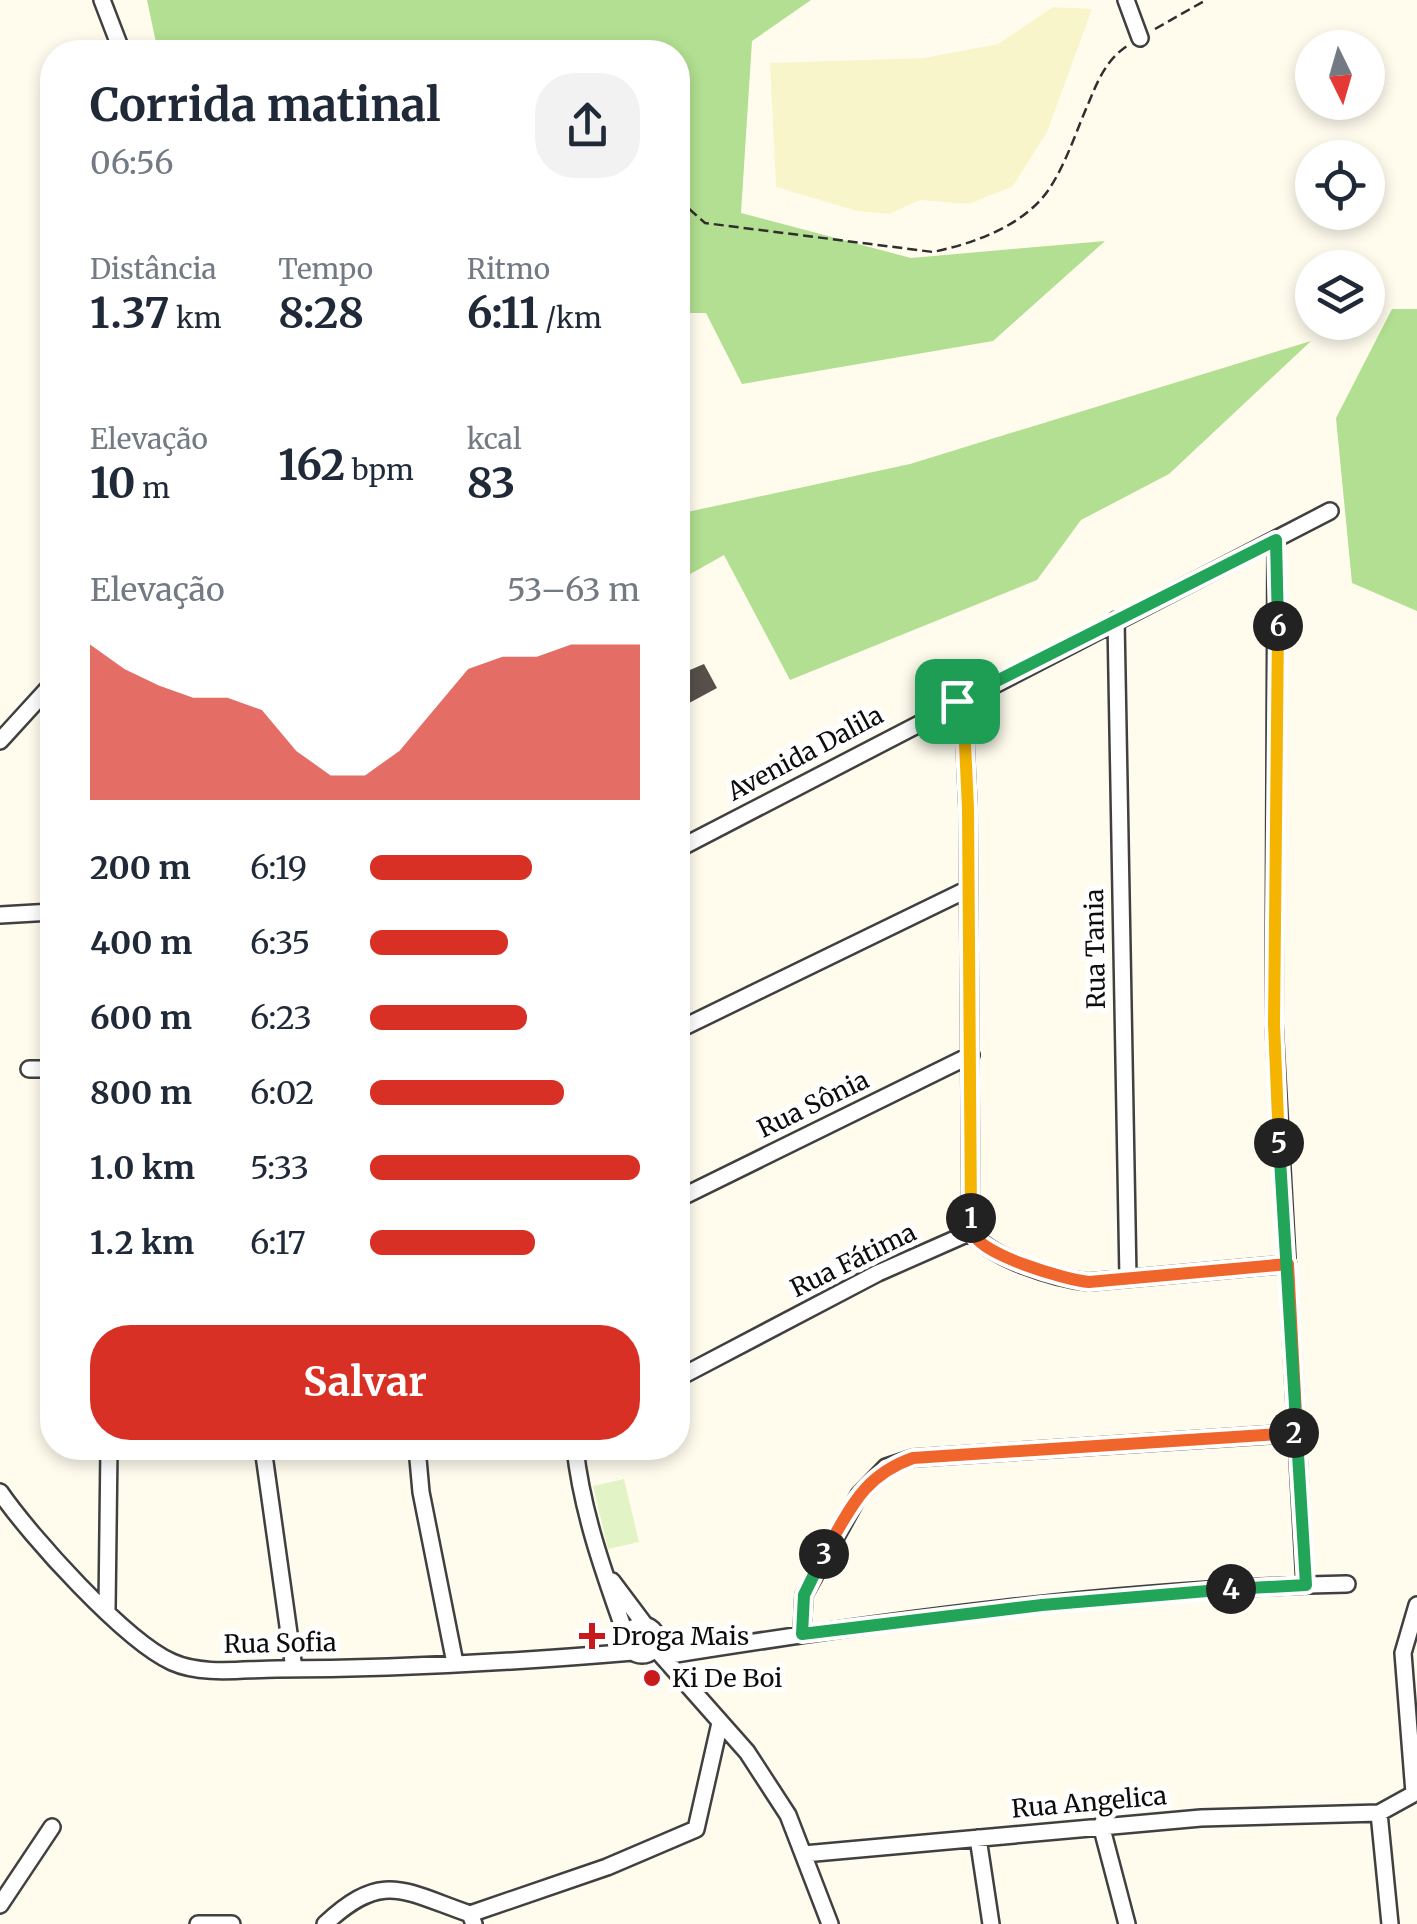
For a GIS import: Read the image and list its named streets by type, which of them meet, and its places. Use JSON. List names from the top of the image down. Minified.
{"streets":{"street":["Avenida Dalila","Rua Tania","Rua Sônia","Rua Fátima","Rua Sofia","Rua Angelica"]},"crossings":[["Avenida Dalila","Rua Tania"]],"places":{"health":["Droga Mais"],"other":["Ki De Boi"]},"north":"bottom","page":{"heading":["Corrida matinal","06:56"],"stats":[["Distância","1.37 km"],["Tempo","8:28"],["Ritmo","6:11 /km"],["Elevação","10 m"],["162 bpm"],["kcal","83"]],"chart":["Elevação","53–63 m"],"pins":["6","5","1","2","3","4"],"list":[{"name":"200 m","note":"6:19"},{"name":"400 m","note":"6:35"},{"name":"600 m","note":"6:23"},{"name":"800 m","note":"6:02"},{"name":"1.0 km","note":"5:33"},{"name":"1.2 km","note":"6:17"}],"buttons":"Salvar"}}
